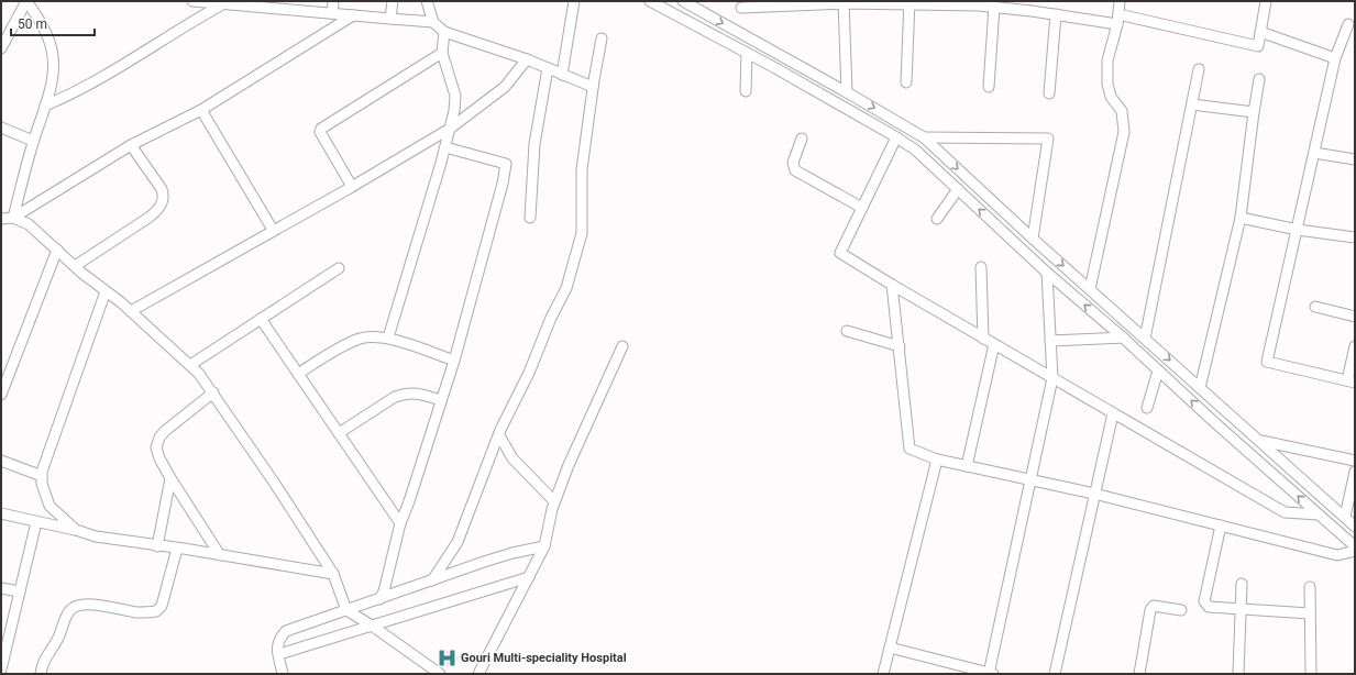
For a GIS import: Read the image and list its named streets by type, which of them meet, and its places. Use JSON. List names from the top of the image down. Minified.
{"places":{"hospital":["Gouri Multi-speciality Hospital"]},"scale_bar":"50 m"}
